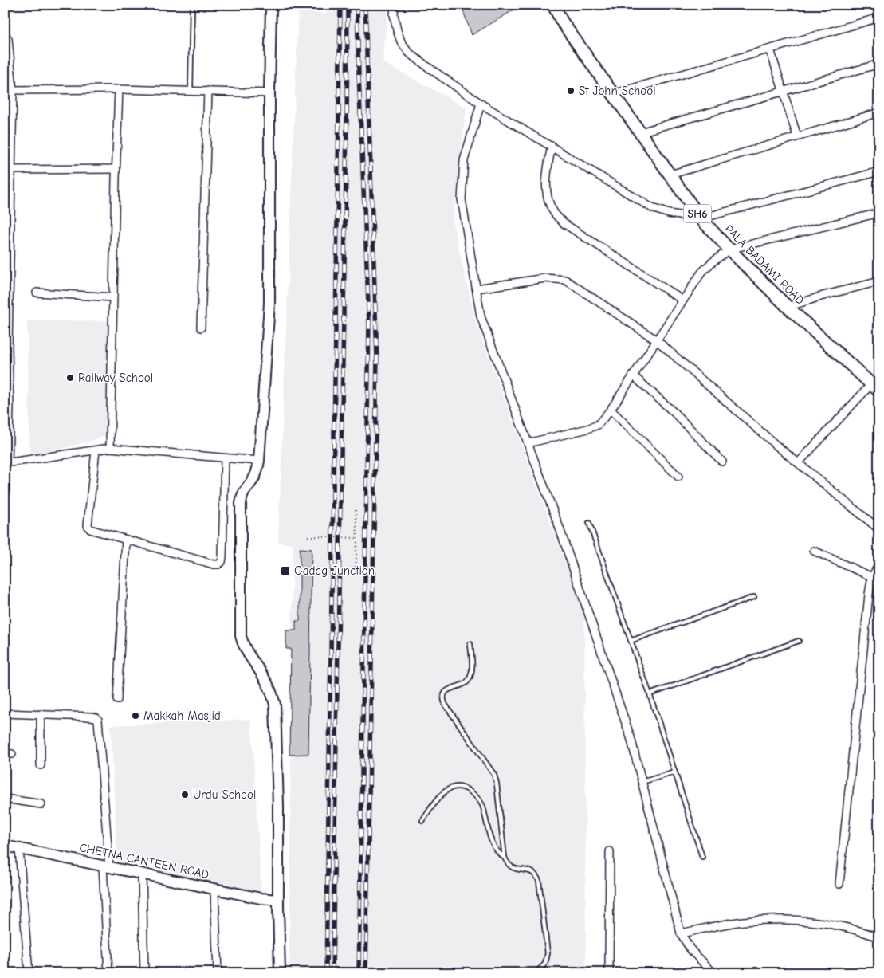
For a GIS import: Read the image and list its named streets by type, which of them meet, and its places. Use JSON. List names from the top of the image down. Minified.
{"streets":{"main road":["SH6","PALA BADAMI ROAD"],"street":["CHETNA CANTEEN ROAD"]},"places":{"other":["St John School","Railway School","Makkah Masjid","Urdu School"],"transit":["Gadag Junction"]}}
